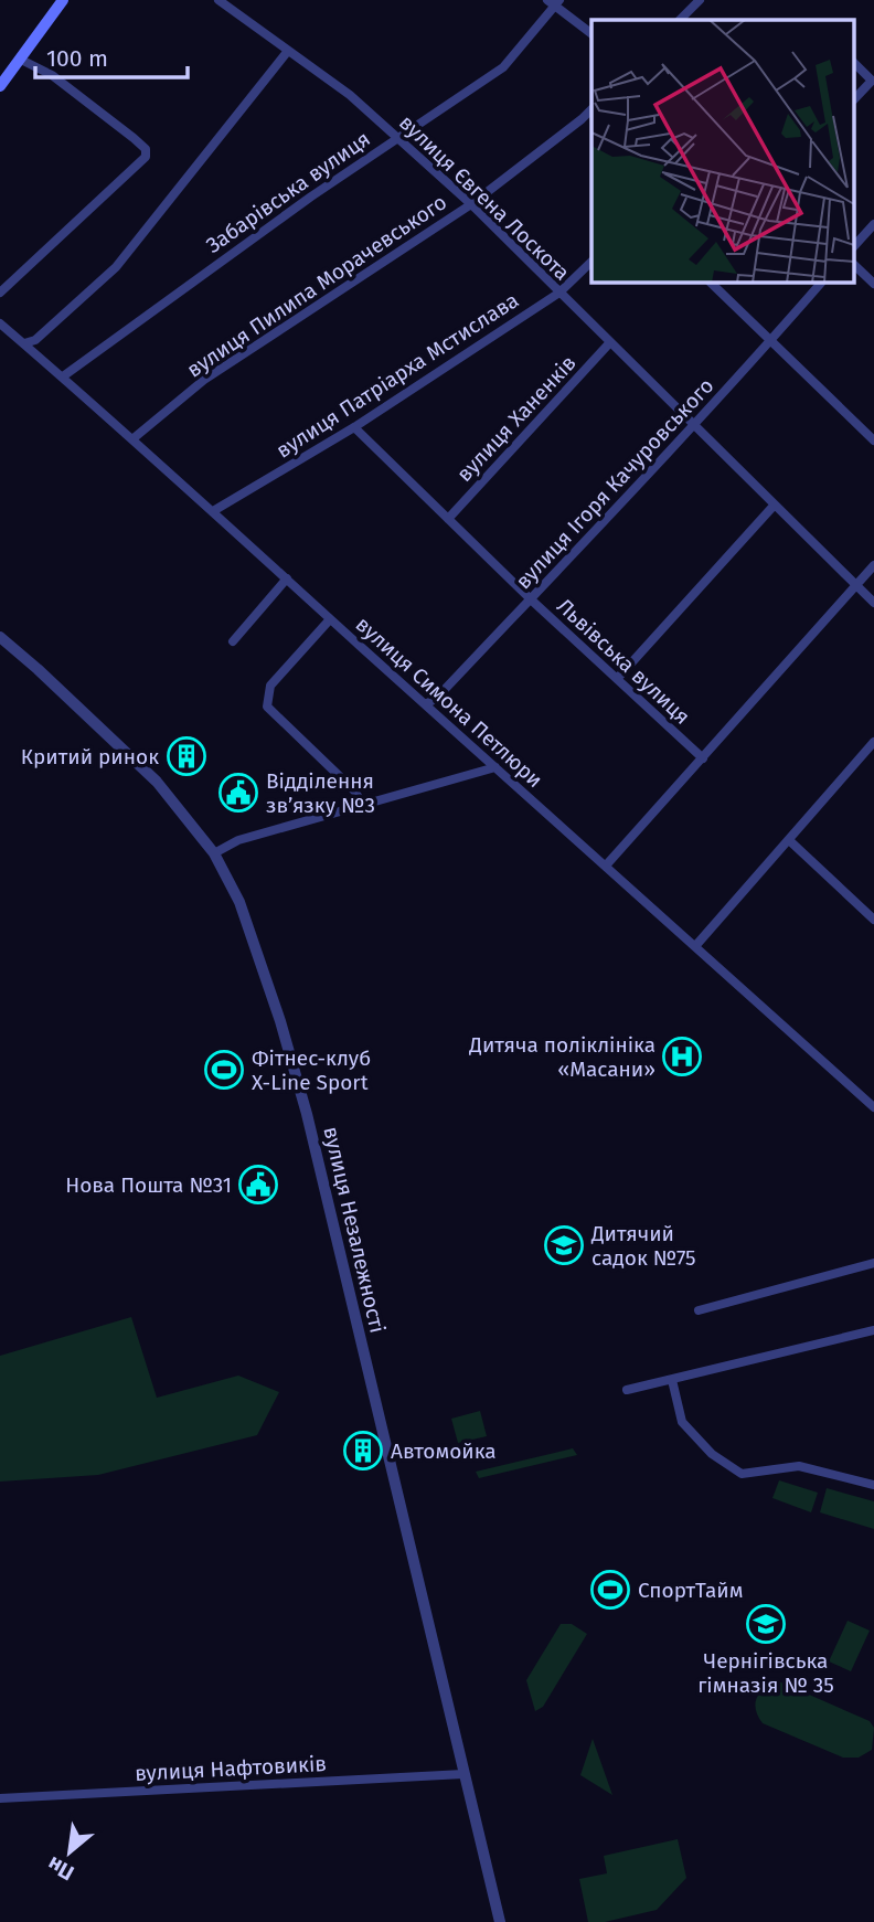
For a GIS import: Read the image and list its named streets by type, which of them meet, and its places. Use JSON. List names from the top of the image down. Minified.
{"streets":{"street":["Забарівська вулиця","вулиця Євгена Лоскота","вулиця Пилипа Морачевського","вулиця Патріарха Мстислава","вулиця Ханенків","вулиця Ігоря Качуровського","Львівська вулиця","вулиця Симона Петлюри","вулиця Незалежності","вулиця Нафтовиків"]},"crossings":[["Забарівська вулиця","вулиця Євгена Лоскота"],["Забарівська вулиця","вулиця Симона Петлюри"],["вулиця Євгена Лоскота","вулиця Пилипа Морачевського"],["вулиця Євгена Лоскота","вулиця Патріарха Мстислава"],["вулиця Євгена Лоскота","вулиця Ханенків"],["вулиця Євгена Лоскота","вулиця Ігоря Качуровського"],["вулиця Пилипа Морачевського","вулиця Симона Петлюри"],["вулиця Патріарха Мстислава","Львівська вулиця"],["вулиця Патріарха Мстислава","вулиця Симона Петлюри"],["вулиця Ханенків","Львівська вулиця"],["вулиця Ігоря Качуровського","Львівська вулиця"],["вулиця Ігоря Качуровського","вулиця Симона Петлюри"],["вулиця Незалежності","вулиця Нафтовиків"]],"places":{"building":["Критий ринок","Автомойка"],"public building":["Відділення зв’язку №3","Нова Пошта №31"],"hospital":["Дитяча поліклініка «Масани»"],"sports":["Фітнес-клуб X-Line Sport","СпортТайм"],"school or university":["Дитячий садок №75","Чернігівська гімназія № 35"]},"scale_bar":"100 m","north":"bottom left"}
